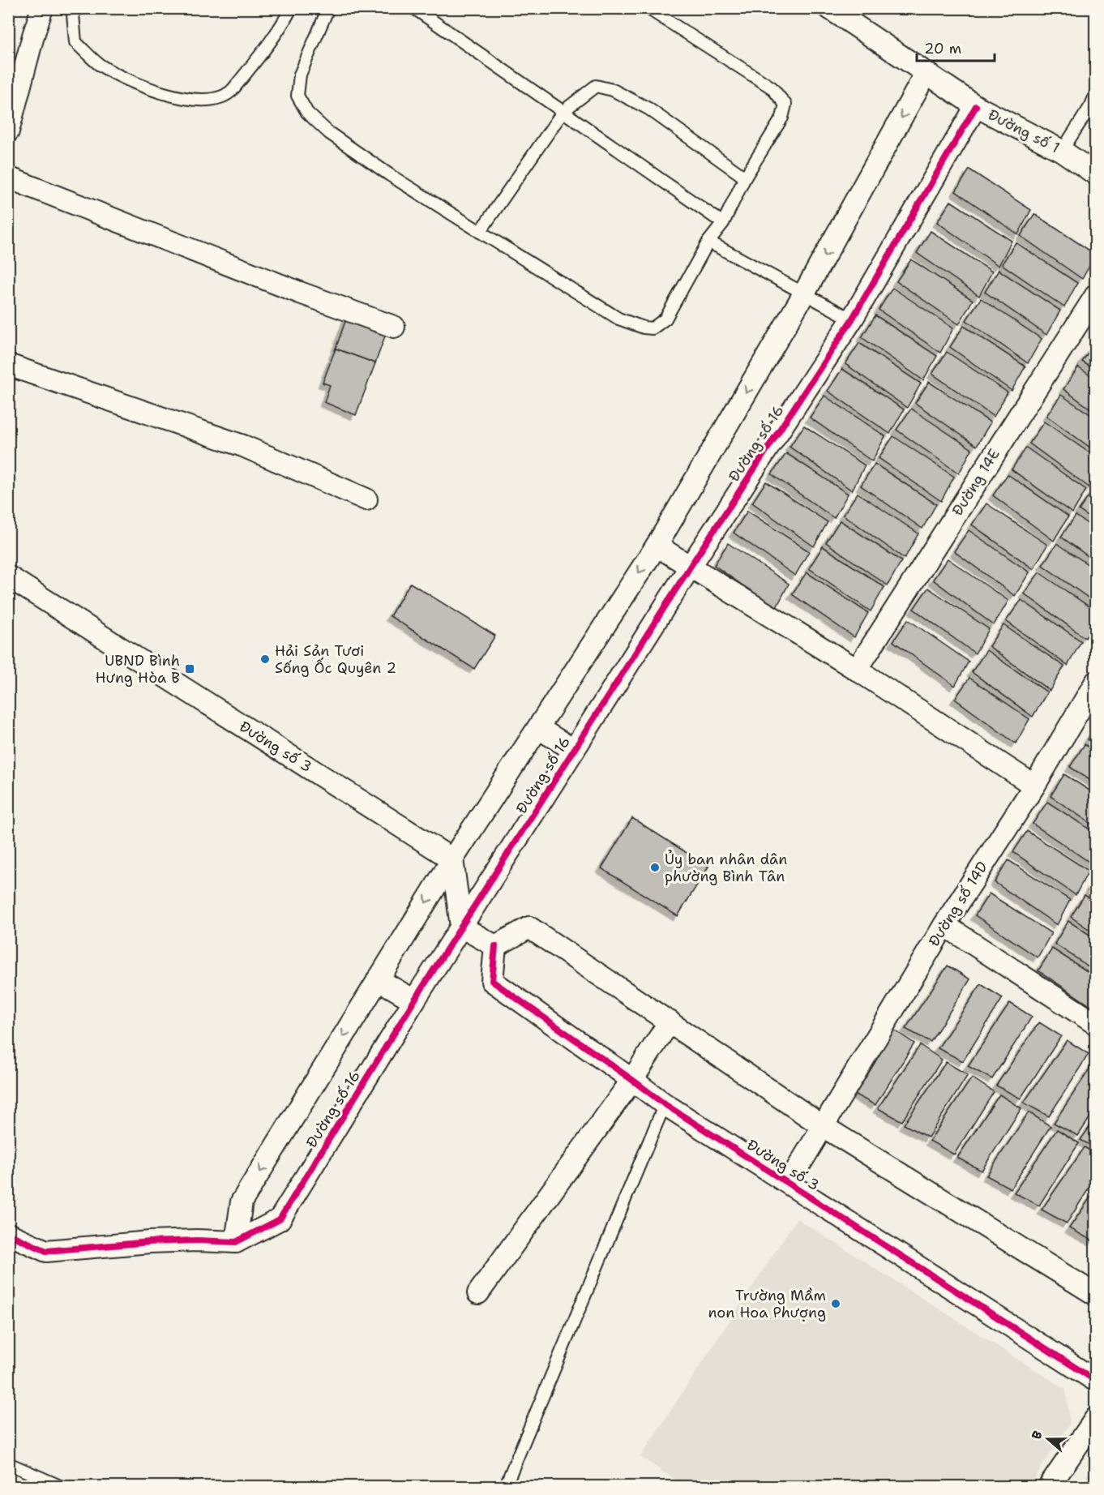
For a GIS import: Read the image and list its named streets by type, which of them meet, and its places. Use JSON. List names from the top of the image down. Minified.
{"streets":{"street":["Đường số 1","Đường số 16","Đường 14E","Đường số 3","Đường số 14D"]},"crossings":[["Đường số 1","Đường số 16"],["Đường số 16","Đường số 3"],["Đường số 3","Đường số 14D"]],"places":{"other":["Hải Sản Tươi Sống Ốc Quyên 2","Ủy ban nhân dân phường Bình Tân","Trường Mầm non Hoa Phượng"],"transit":["UBND Bình Hưng Hòa B"]},"scale_bar":"20 m","north":"left"}
